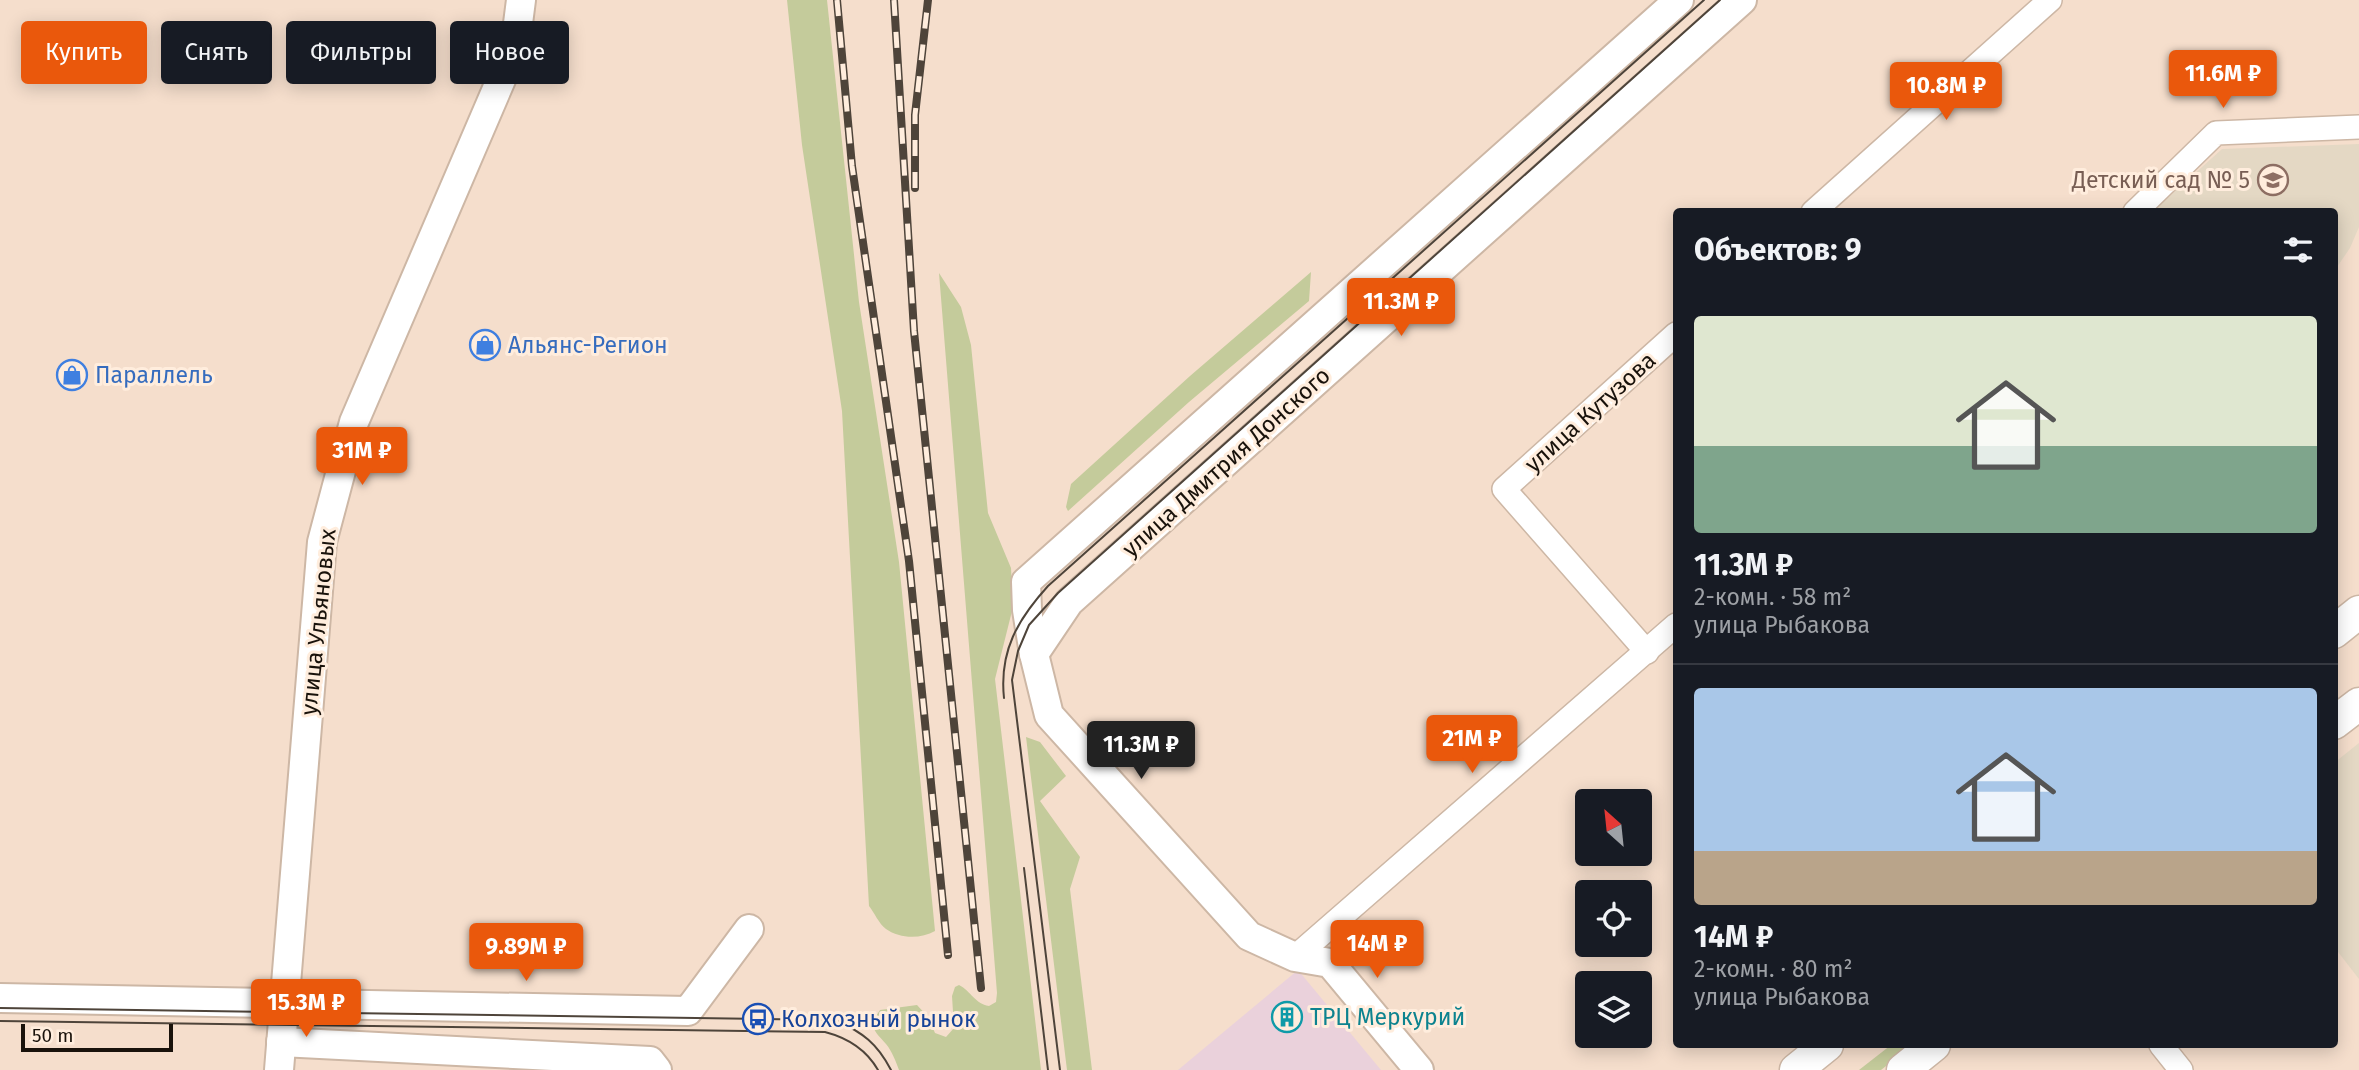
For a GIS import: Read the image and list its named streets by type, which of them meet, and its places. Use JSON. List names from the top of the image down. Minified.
{"streets":{"street":["улица Кутузова","улица Дмитрия Донского","улица Ульяновых"]},"places":{"school or university":["Детский сад № 5"],"shop":["Альянс-Регион","Параллель"],"building":["ТРЦ Меркурий"],"bus stop":["Колхозный рынок"]},"scale_bar":"50 m","north":"top left","page":{"chip":["Купить","Снять","Фильтры","Новое"],"price":["11.6M ₽","10.8M ₽","11.3M ₽","31M ₽","21M ₽","11.3M ₽","14M ₽","9.89M ₽","15.3M ₽"],"heading":"Объектов: 9","list":[{"name":"11.3M ₽","note":"2-комн. · 58 m² · улица Рыбакова"},{"name":"14M ₽","note":"2-комн. · 80 m² · улица Рыбакова"}],"scale":"50 m"}}
